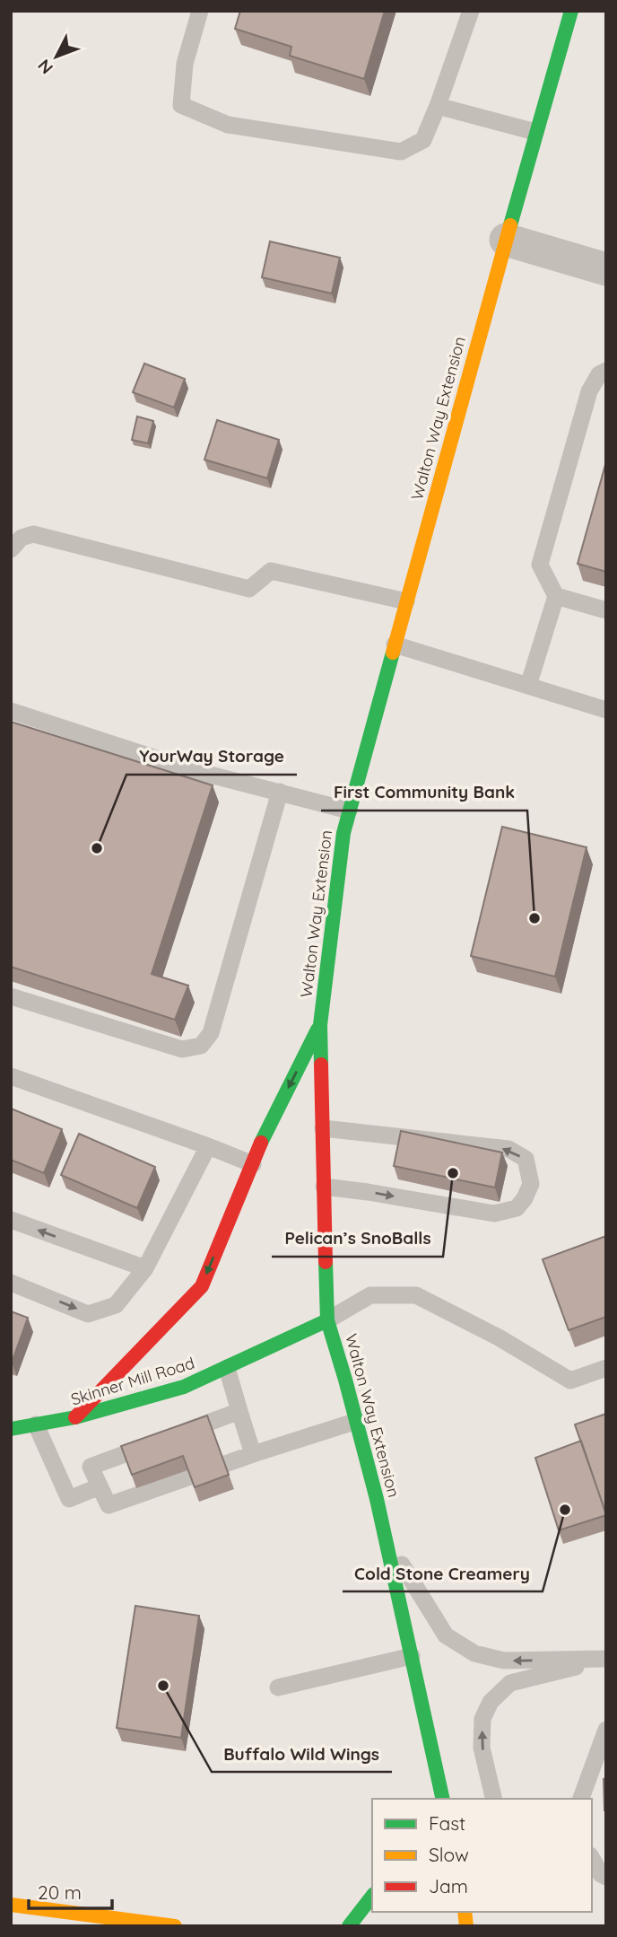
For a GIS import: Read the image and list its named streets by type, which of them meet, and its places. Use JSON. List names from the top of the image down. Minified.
{"streets":{"main road":["Walton Way Extension","Skinner Mill Road"]},"crossings":[["Walton Way Extension","Skinner Mill Road"]],"places":["YourWay Storage","First Community Bank","Pelican’s SnoBalls","Cold Stone Creamery","Buffalo Wild Wings"],"legend":["Fast","Slow","Jam"],"scale_bar":"20 m","north":"bottom left"}
